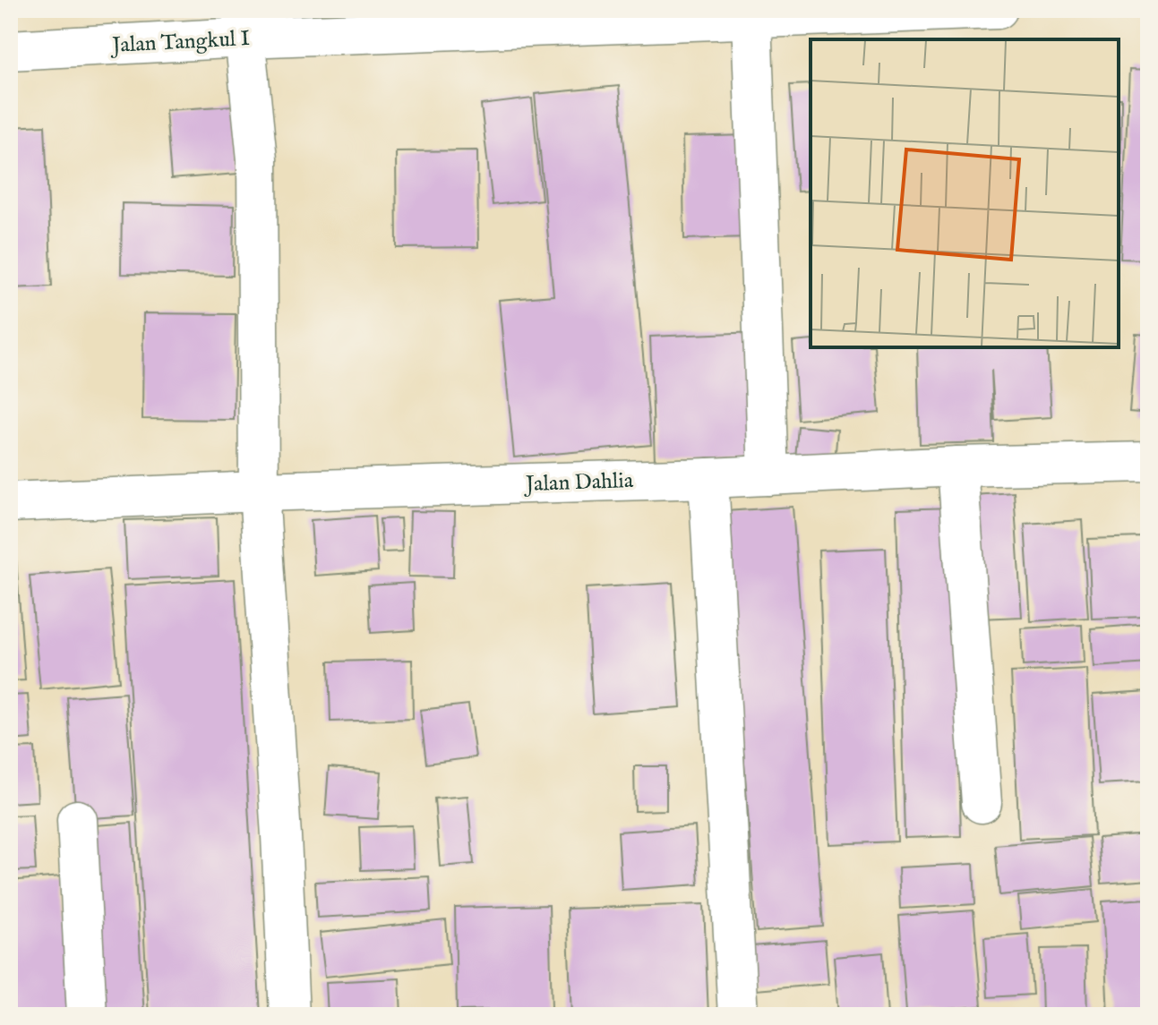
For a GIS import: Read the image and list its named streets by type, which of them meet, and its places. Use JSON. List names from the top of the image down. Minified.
{"streets":{"street":["Jalan Tangkul I","Jalan Dahlia"]}}
